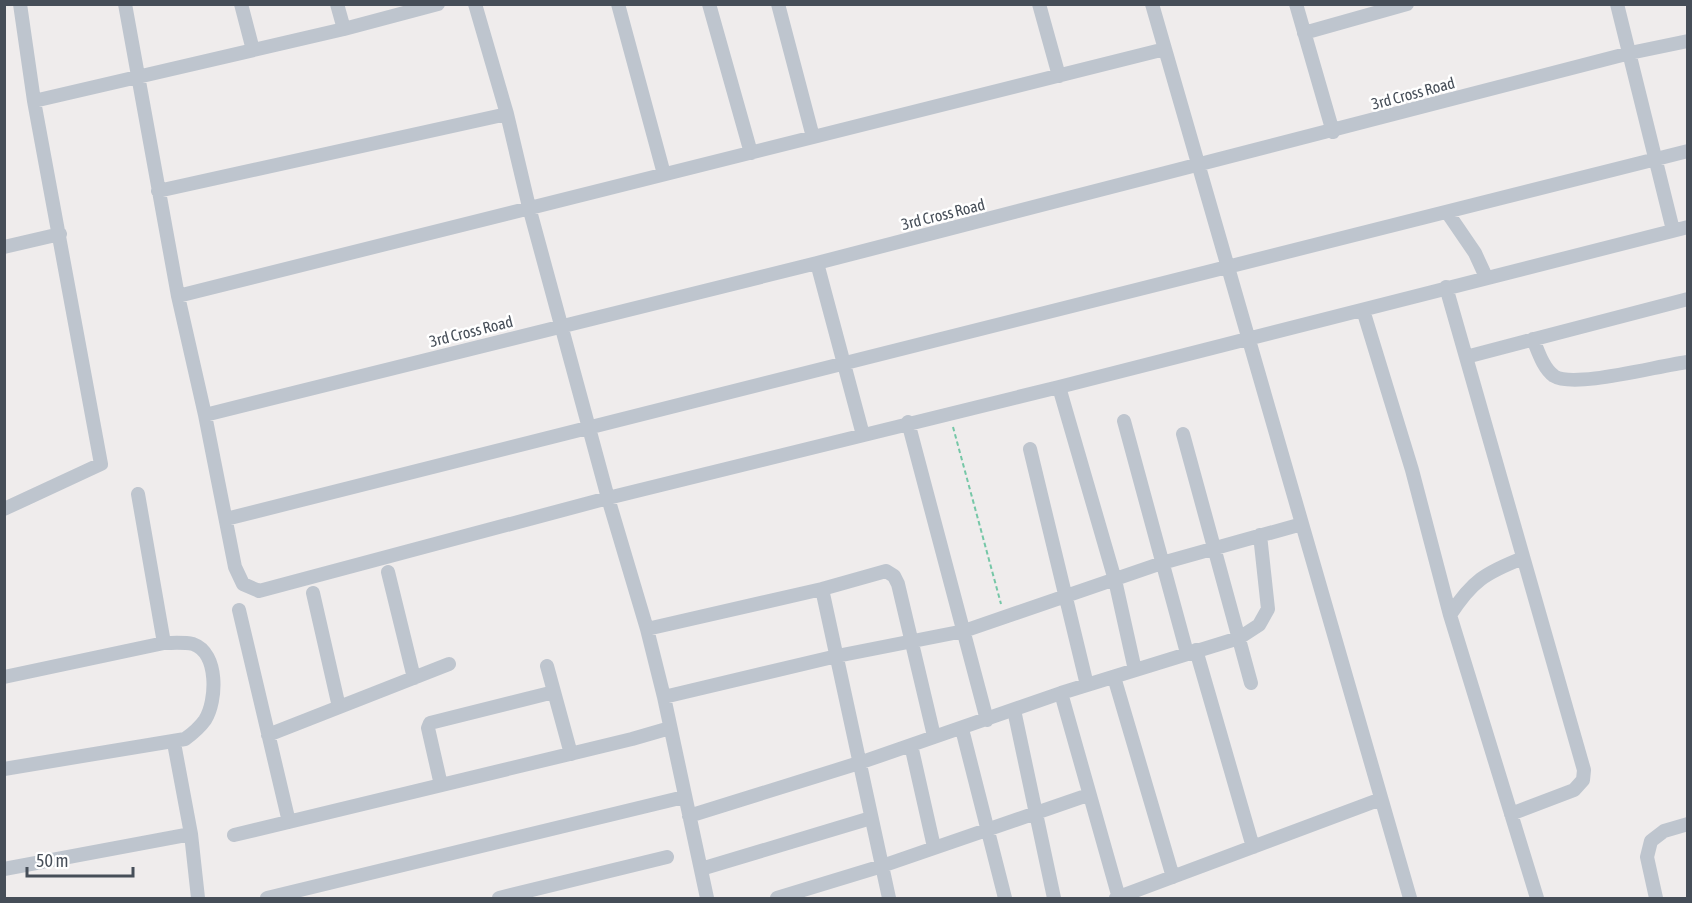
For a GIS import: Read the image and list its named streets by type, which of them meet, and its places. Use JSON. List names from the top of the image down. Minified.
{"streets":{"street":["3rd Cross Road"]},"scale_bar":"50 m"}
